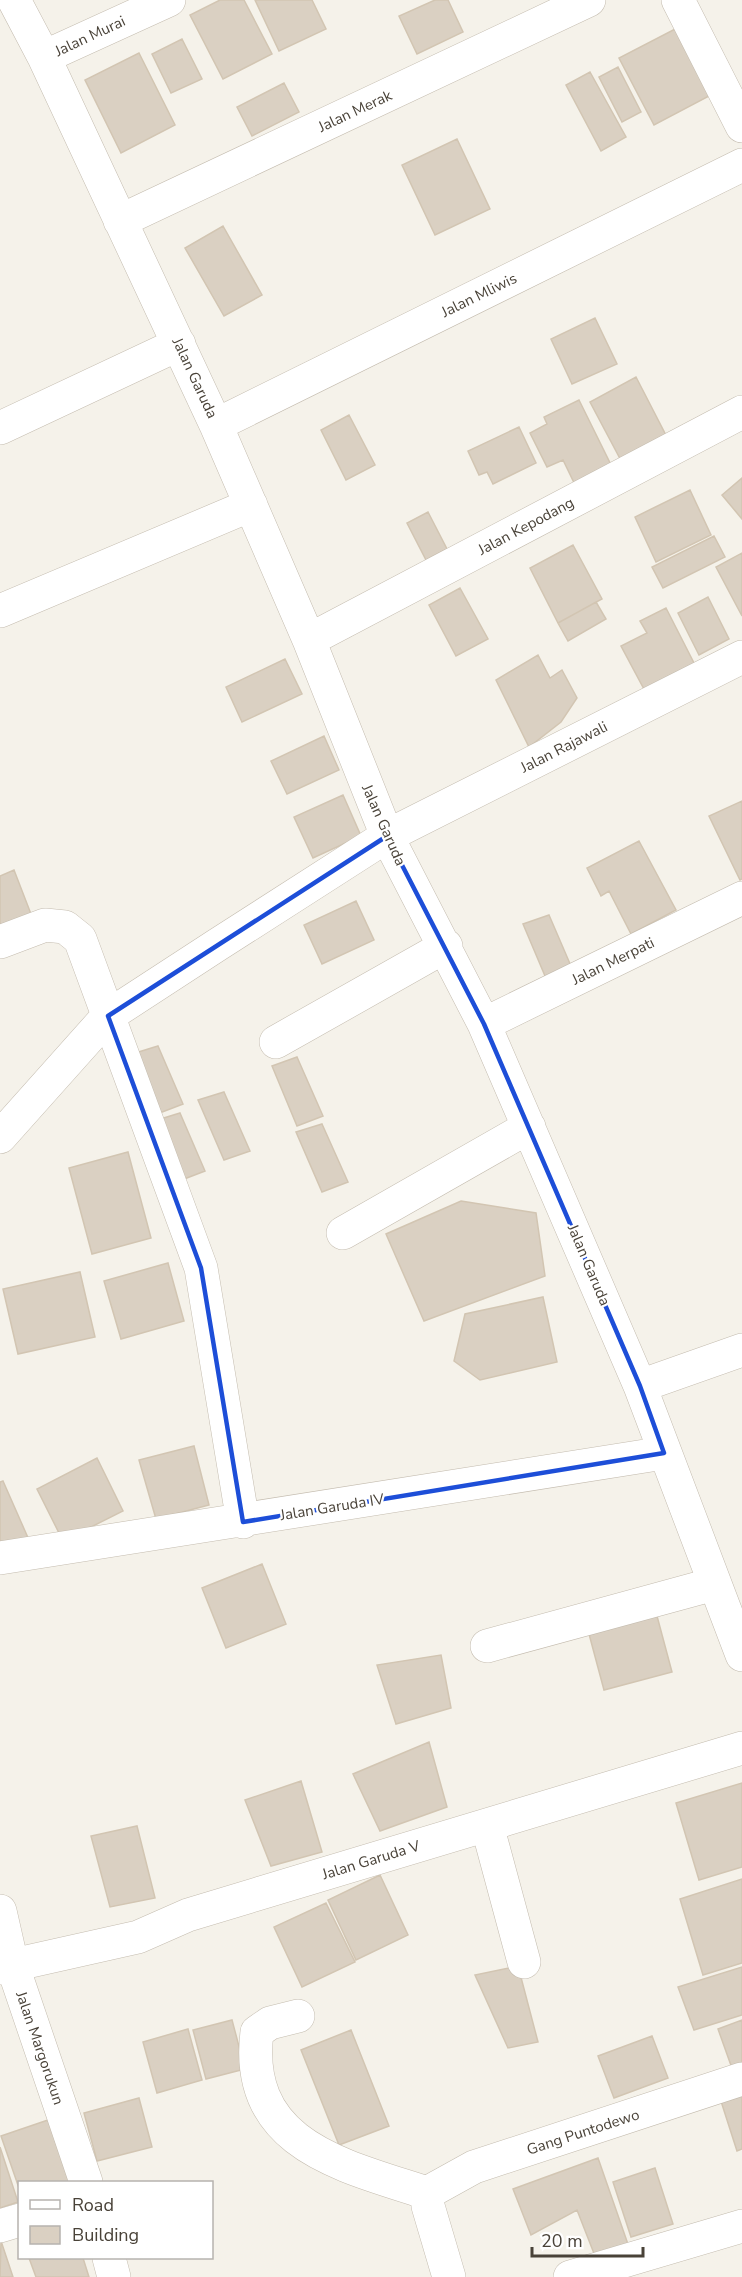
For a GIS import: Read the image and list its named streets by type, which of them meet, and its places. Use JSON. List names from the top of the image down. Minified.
{"streets":{"street":["Jalan Murai","Jalan Merak","Jalan Mliwis","Jalan Garuda","Jalan Kepodang","Jalan Rajawali","Jalan Merpati","Jalan Garuda IV","Jalan Garuda V","Jalan Margorukun","Gang Puntodewo"]},"crossings":[["Jalan Murai","Jalan Garuda"],["Jalan Merak","Jalan Garuda"],["Jalan Mliwis","Jalan Garuda"],["Jalan Garuda","Jalan Kepodang"],["Jalan Garuda","Jalan Rajawali"],["Jalan Garuda","Jalan Merpati"],["Jalan Garuda","Jalan Garuda IV"],["Jalan Garuda V","Jalan Margorukun"]],"legend":["Road","Building"],"scale_bar":"20 m"}
